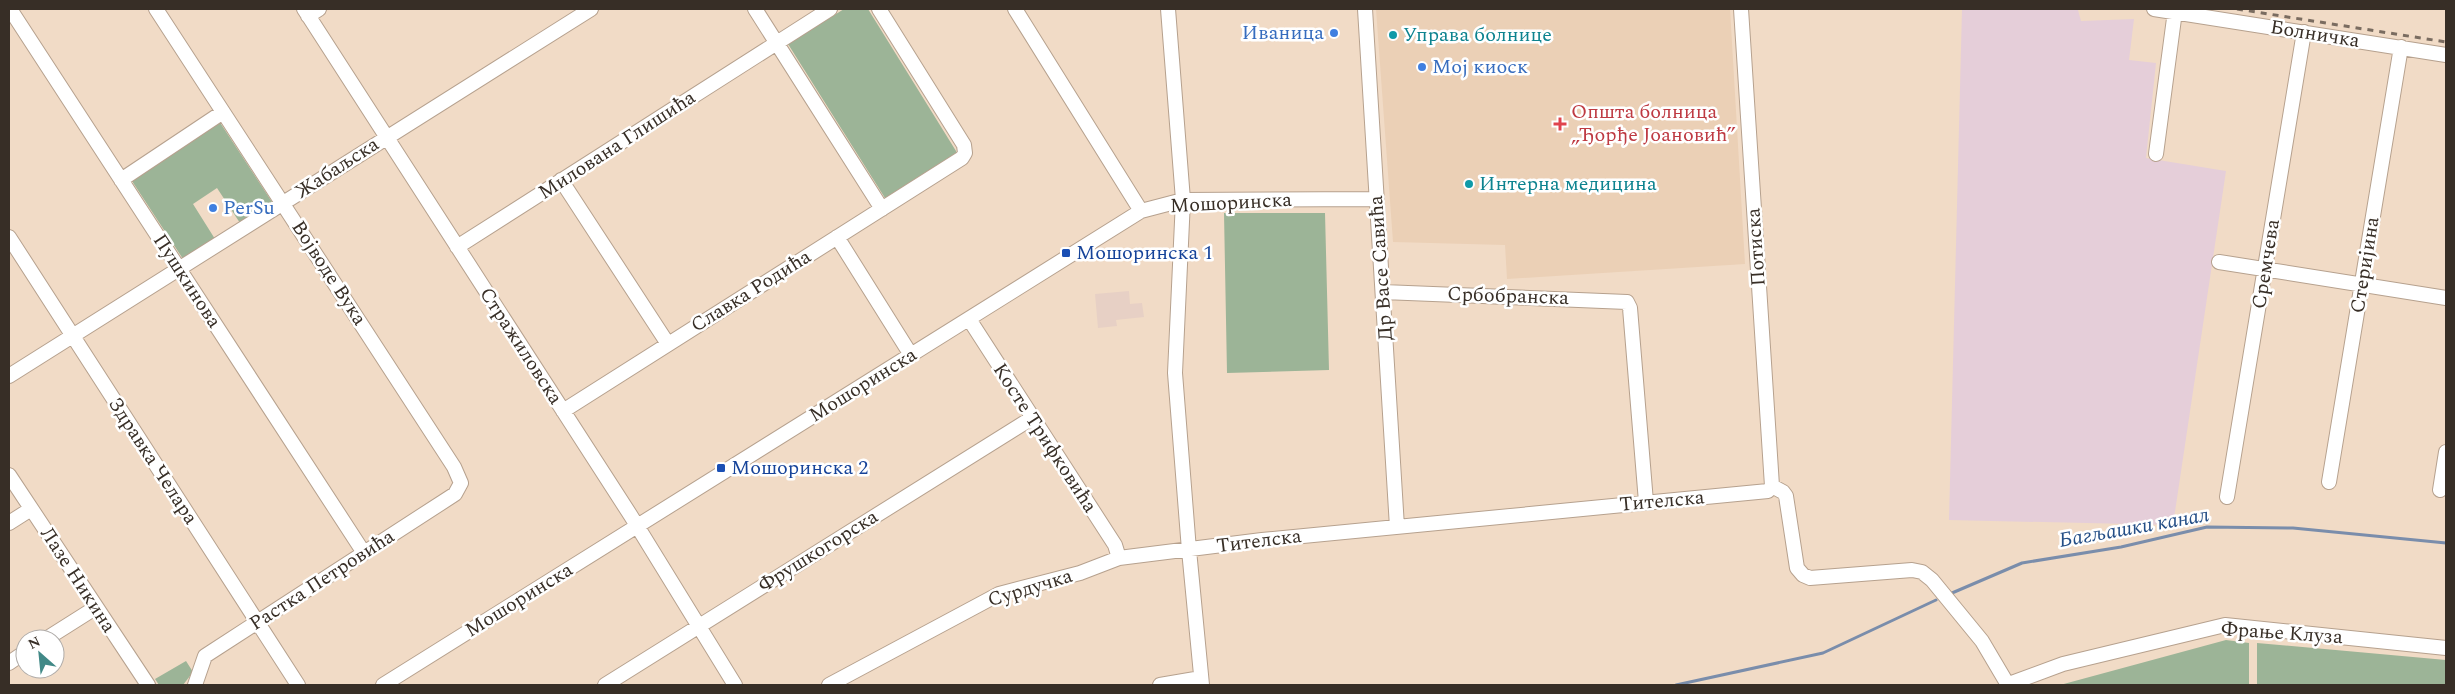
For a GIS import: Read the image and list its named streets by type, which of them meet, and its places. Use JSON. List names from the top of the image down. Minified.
{"streets":{"street":["Болничка","Милована Глишића","Жабаљска","Мошоринска","Потиска","Сремчева","Стеријина","Др Васе Савића","Војводе Вука","Пушкинова","Славка Родића","Србобранска","Стражиловска","Косте Трифковића","Здравка Челара","Тителска","Фрушкогорска","Лазе Никина","Растка Петровића","Сурдучка","Фрање Клуза"]},"crossings":[["Болничка","Сремчева"],["Болничка","Стеријина"],["Милована Глишића","Стражиловска"],["Жабаљска","Војводе Вука"],["Жабаљска","Пушкинова"],["Жабаљска","Стражиловска"],["Жабаљска","Здравка Челара"],["Мошоринска","Др Васе Савића"],["Мошоринска","Стражиловска"],["Мошоринска","Косте Трифковића"],["Потиска","Тителска"],["Др Васе Савића","Србобранска"],["Др Васе Савића","Тителска"],["Војводе Вука","Растка Петровића"],["Пушкинова","Растка Петровића"],["Славка Родића","Стражиловска"],["Србобранска","Тителска"],["Стражиловска","Фрушкогорска"],["Косте Трифковића","Фрушкогорска"],["Косте Трифковића","Сурдучка"],["Здравка Челара","Растка Петровића"],["Тителска","Сурдучка"]],"water":["Багљашки канал"],"places":{"other":["Иваница","Управа болнице","Мој киоск","Интерна медицина","PerSu"],"health":["Општа болница „Ђорђе Јоановић”"],"transit":["Мошоринска 1","Мошоринска 2"]},"north":"top left"}
